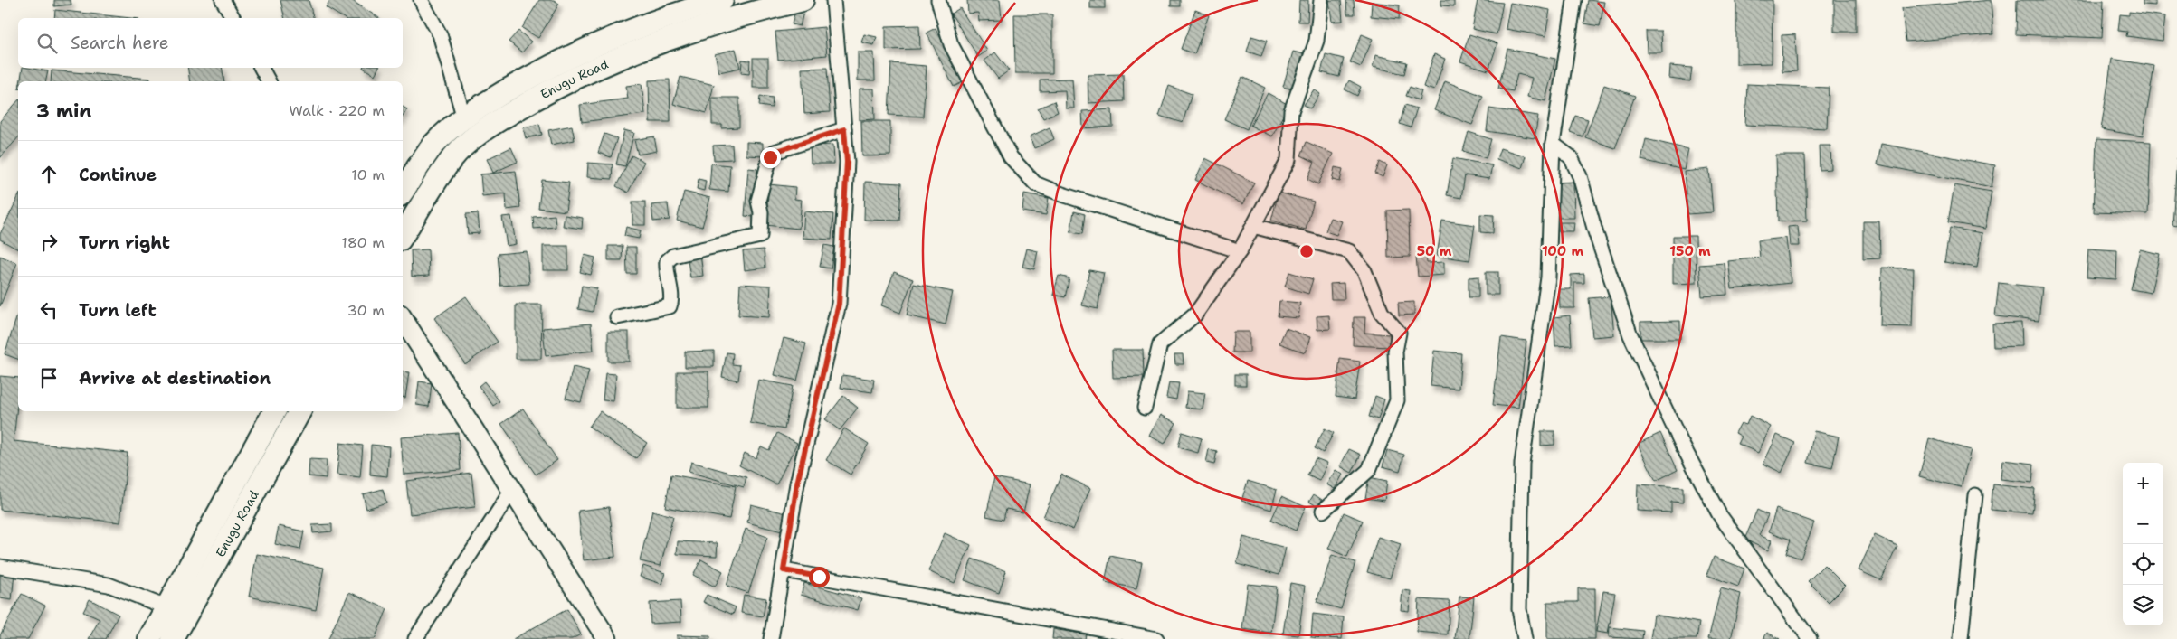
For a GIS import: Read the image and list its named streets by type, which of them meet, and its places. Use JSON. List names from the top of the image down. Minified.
{"streets":{"main road":["Enugu Road"]},"page":{"search":"Search here","heading":["3 min","Walk · 220 m"],"list":[["Continue","10 m"],["Turn right","180 m"],["Turn left","30 m"],"Arrive at destination"],"map_buttons":["+","−"]},"rings":["50 m","100 m","150 m"]}
